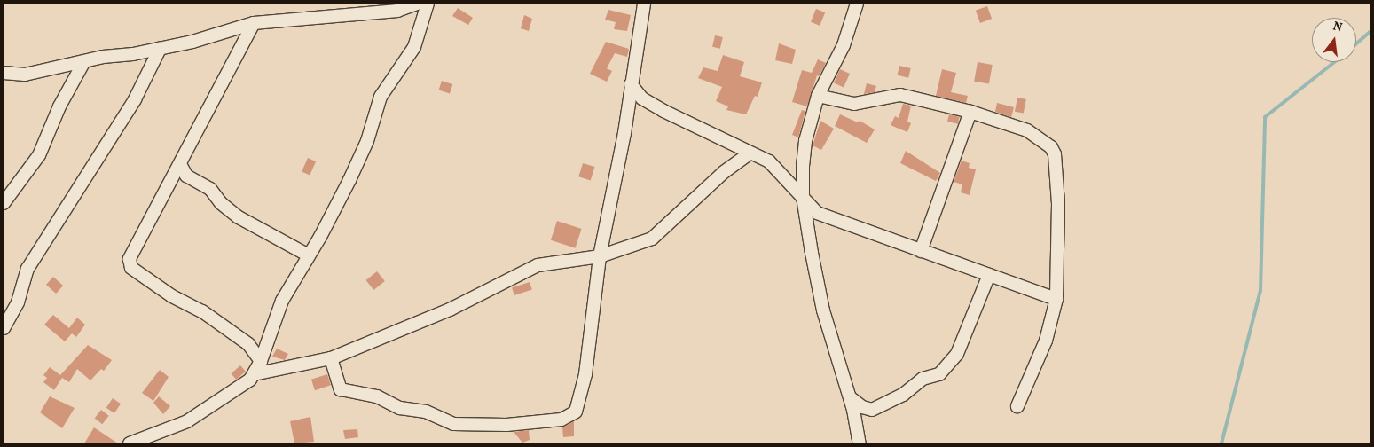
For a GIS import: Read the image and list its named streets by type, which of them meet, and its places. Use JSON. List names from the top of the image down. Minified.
{"north":"top"}
